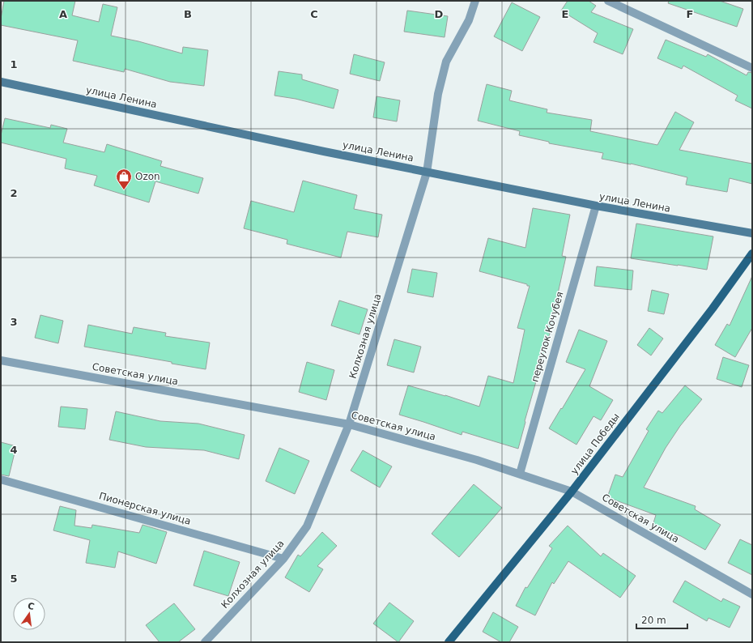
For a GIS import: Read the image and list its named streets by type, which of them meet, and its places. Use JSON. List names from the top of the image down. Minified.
{"streets":{"main road":["улица Ленина","улица Победы"],"street":["Колхозная улица","переулок Кочубея","Советская улица","Пионерская улица"]},"crossings":[["улица Ленина","Колхозная улица"],["улица Ленина","переулок Кочубея"],["Колхозная улица","Советская улица"],["Колхозная улица","Пионерская улица"],["переулок Кочубея","Советская улица"],["Советская улица","улица Победы"]],"places":{"shop":["Ozon"]},"scale_bar":"20 m","north":"top","grid":{"columns":["A","B","C","D","E","F"],"rows":["1","2","3","4","5"]}}
